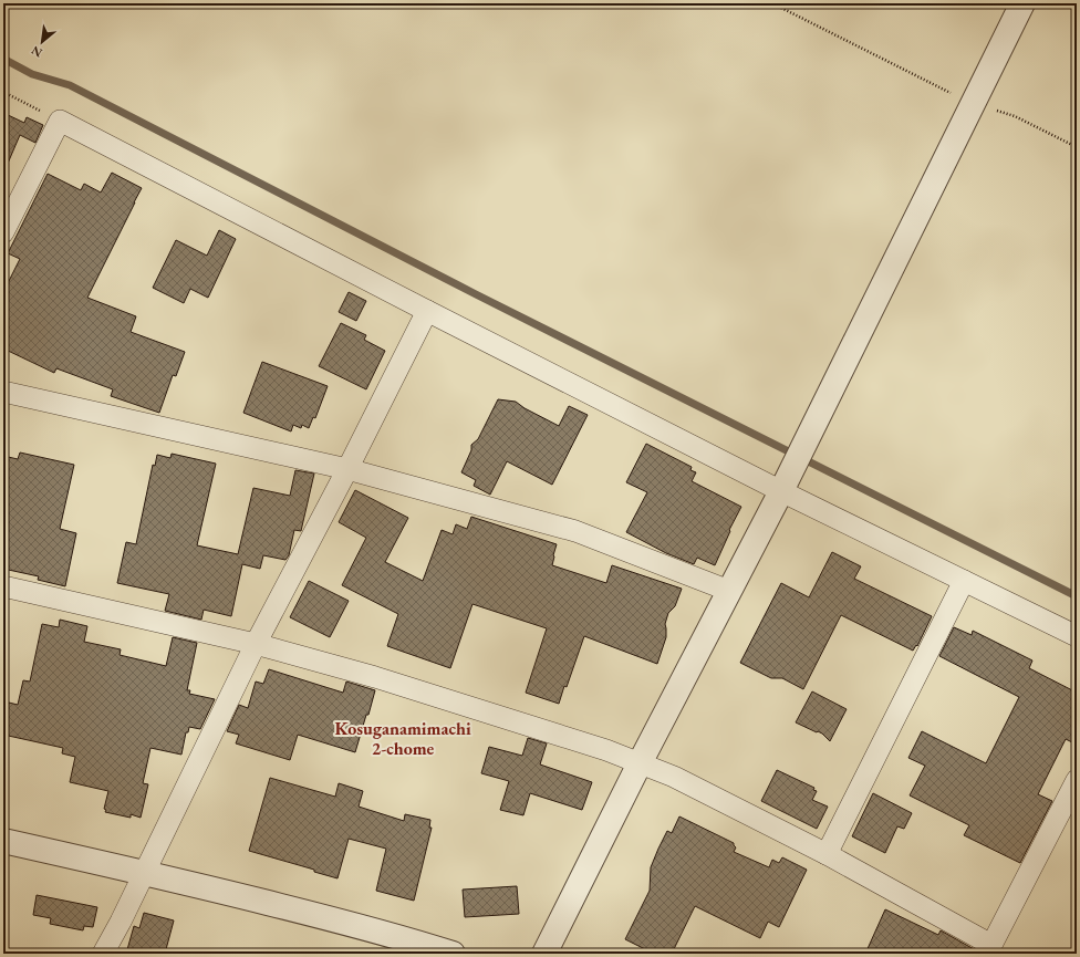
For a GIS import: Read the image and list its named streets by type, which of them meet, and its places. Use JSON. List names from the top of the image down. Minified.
{"districts":["Kosuganamimachi 2-chome"],"north":"bottom left"}
